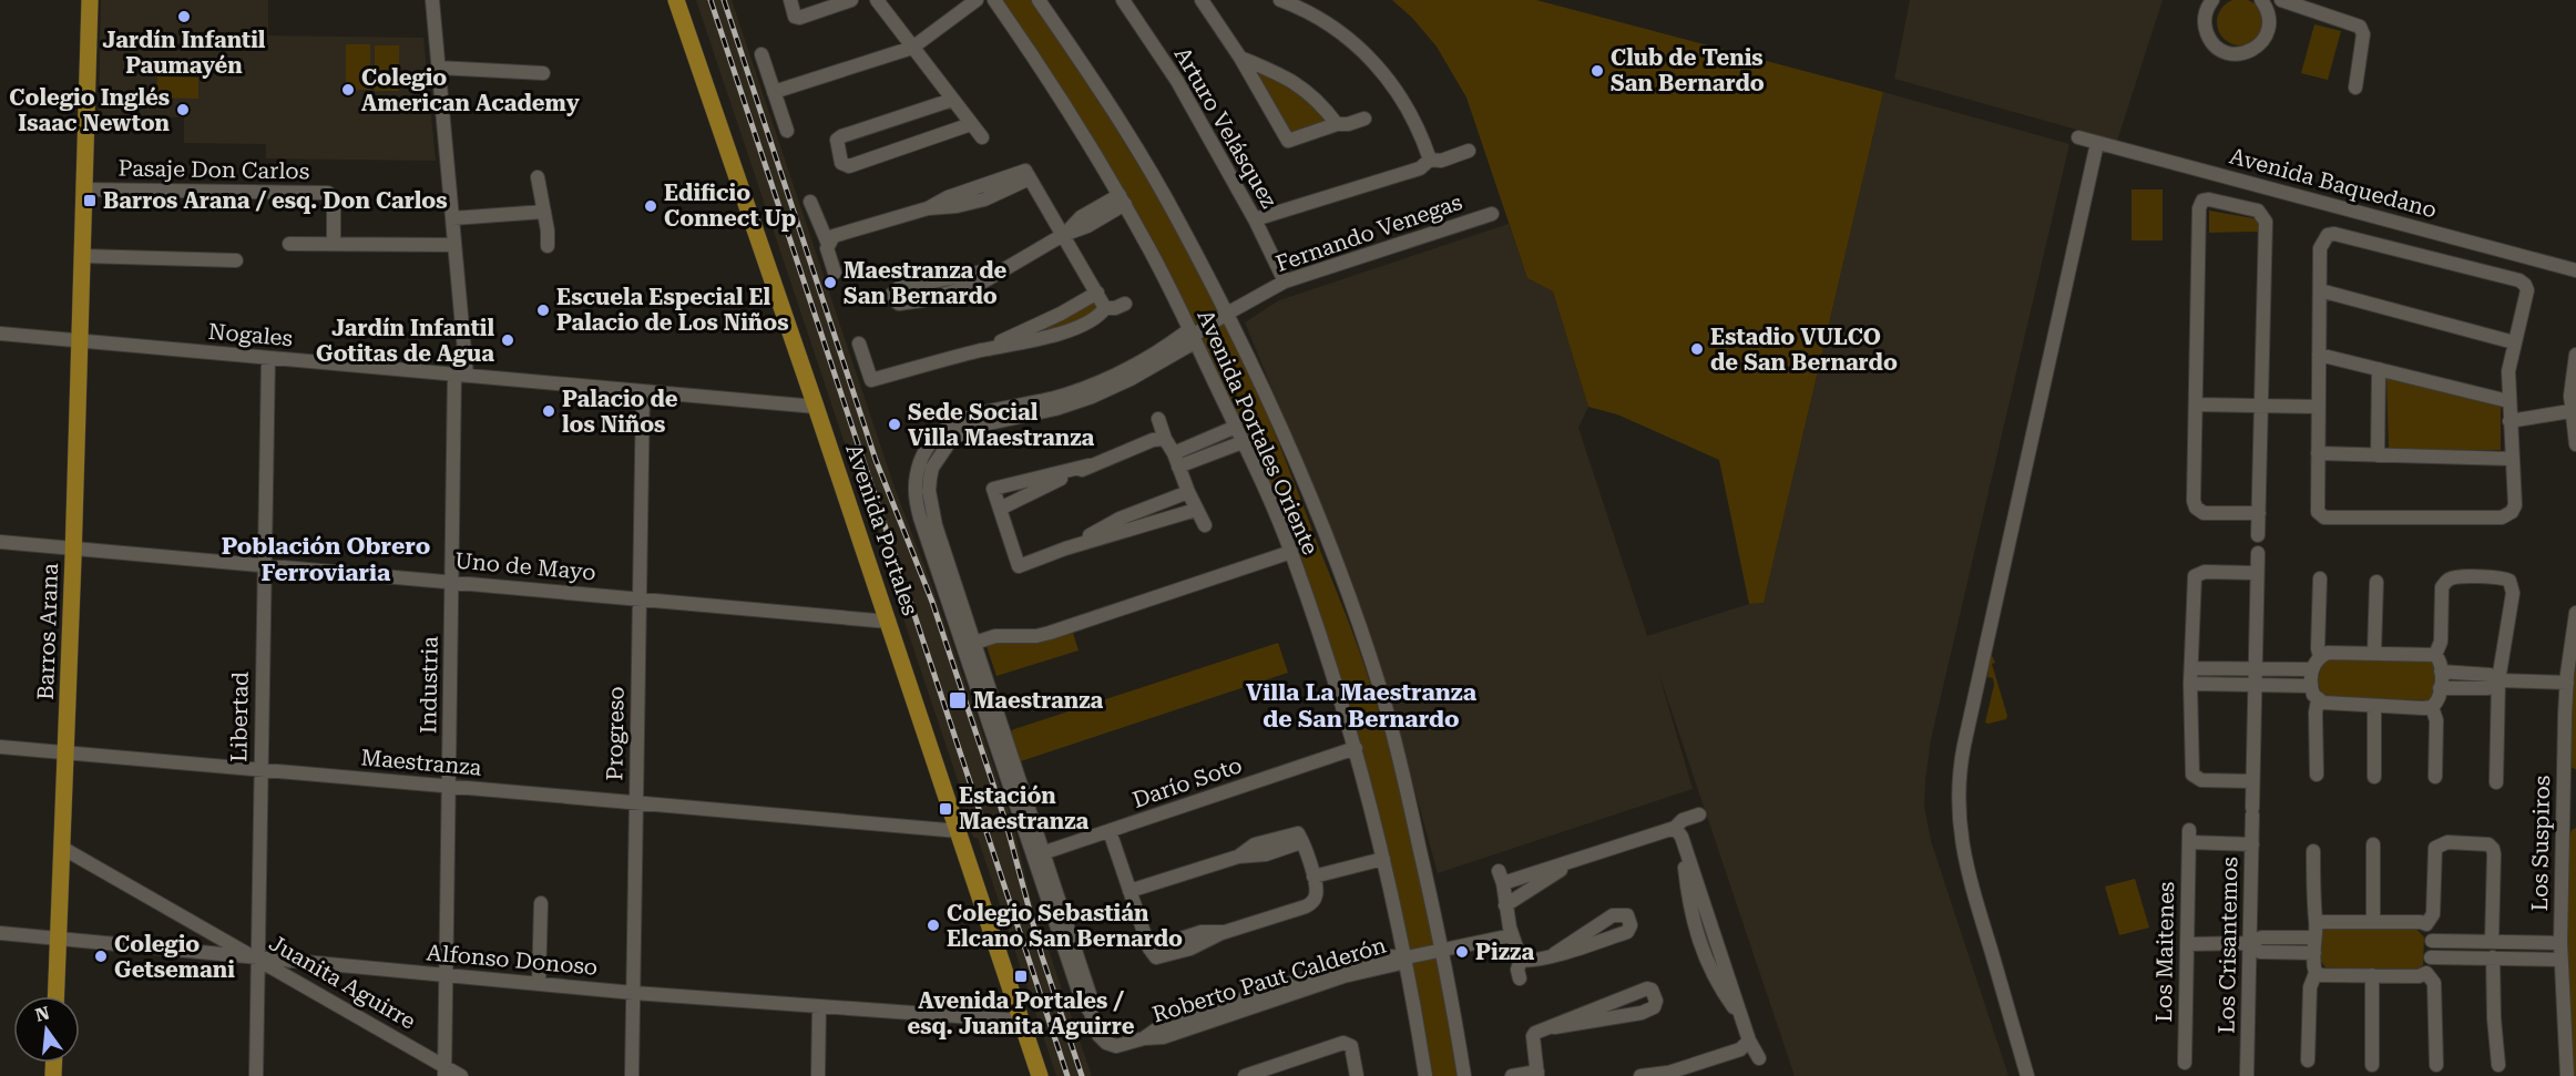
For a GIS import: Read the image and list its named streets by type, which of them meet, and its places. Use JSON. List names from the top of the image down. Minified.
{"streets":{"main road":["Avenida Portales","Barros Arana"],"street":["Arturo Velásquez","Pasaje Don Carlos","Avenida Baquedano","Fernando Venegas","Nogales","Avenida Portales Oriente","Uno de Mayo","Industria","Libertad","Progreso","Maestranza","Darío Soto","Los Suspiros","Los Crisantemos","Los Maitenes","Alfonso Donoso","Roberto Paut Calderón","Juanita Aguirre"]},"crossings":[["Arturo Velásquez","Fernando Venegas"],["Pasaje Don Carlos","Barros Arana"],["Fernando Venegas","Avenida Portales Oriente"],["Fernando Venegas","Roberto Paut Calderón"],["Nogales","Avenida Portales"],["Nogales","Barros Arana"],["Nogales","Industria"],["Nogales","Libertad"],["Nogales","Progreso"],["Avenida Portales Oriente","Darío Soto"],["Avenida Portales Oriente","Roberto Paut Calderón"],["Avenida Portales","Uno de Mayo"],["Avenida Portales","Maestranza"],["Avenida Portales","Alfonso Donoso"],["Uno de Mayo","Barros Arana"],["Uno de Mayo","Industria"],["Uno de Mayo","Libertad"],["Uno de Mayo","Progreso"],["Barros Arana","Maestranza"],["Barros Arana","Alfonso Donoso"],["Barros Arana","Juanita Aguirre"],["Industria","Maestranza"],["Industria","Alfonso Donoso"],["Industria","Juanita Aguirre"],["Libertad","Maestranza"],["Libertad","Alfonso Donoso"],["Libertad","Juanita Aguirre"],["Progreso","Maestranza"],["Progreso","Alfonso Donoso"],["Darío Soto","Roberto Paut Calderón"],["Los Crisantemos","Los Maitenes"],["Alfonso Donoso","Juanita Aguirre"]],"districts":["Población Obrero Ferroviaria","Villa La Maestranza de San Bernardo"],"places":{"other":["Jardín Infantil Paumayén","Club de Tenis San Bernardo","Colegio American Academy","Colegio Inglés Isaac Newton","Edificio Connect Up","Maestranza de San Bernardo","Escuela Especial El Palacio de Los Niños","Jardín Infantil Gotitas de Agua","Estadio VULCO de San Bernardo","Palacio de los Niños","Sede Social Villa Maestranza","Colegio Sebastián Elcano San Bernardo","Pizza","Colegio Getsemani"],"transit":["Barros Arana / esq. Don Carlos","Maestranza","Estación Maestranza","Avenida Portales / esq. Juanita Aguirre"]},"north":"top"}
